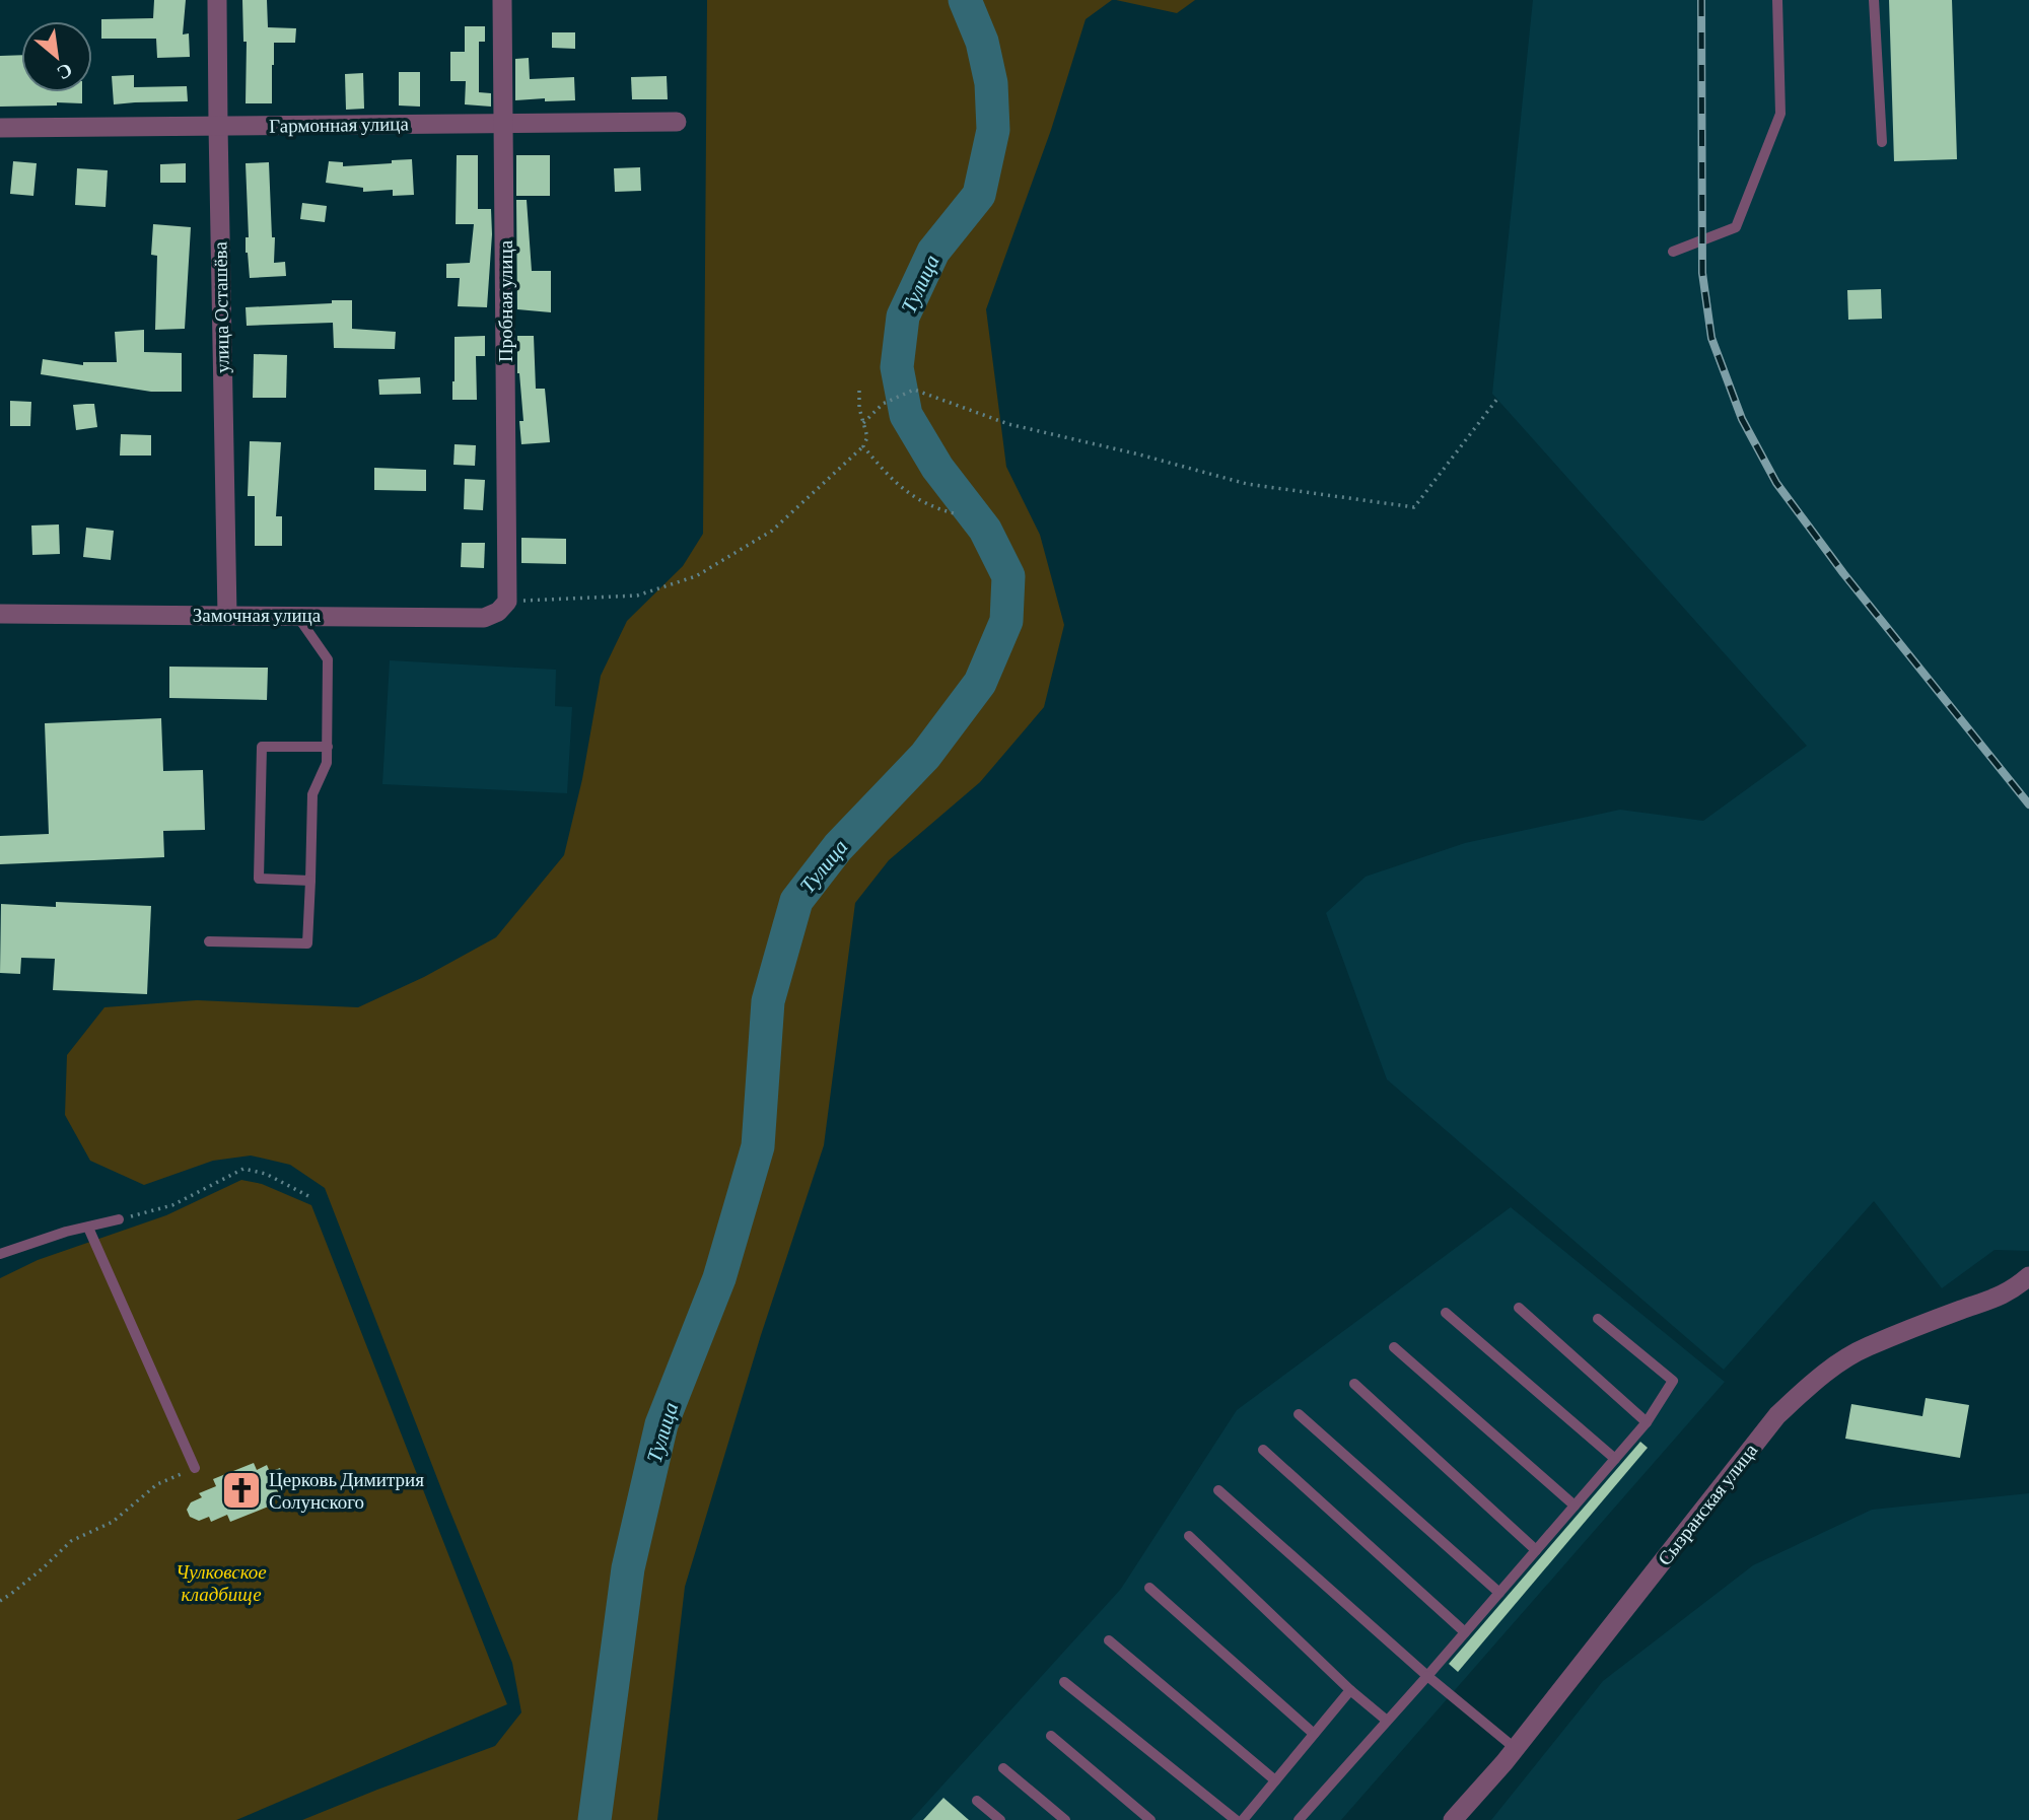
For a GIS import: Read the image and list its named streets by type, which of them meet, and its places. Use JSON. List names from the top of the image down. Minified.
{"streets":{"street":["Гармонная улица","Пробная улица","улица Осташёва","Замочная улица","Сызранская улица"]},"crossings":[["Гармонная улица","Пробная улица"],["Гармонная улица","улица Осташёва"],["Пробная улица","Замочная улица"],["улица Осташёва","Замочная улица"]],"water":["Тулица"],"parks":["Чулковское кладбище"],"places":{"church":["Церковь Димитрия Солунского"]},"north":"bottom right"}
